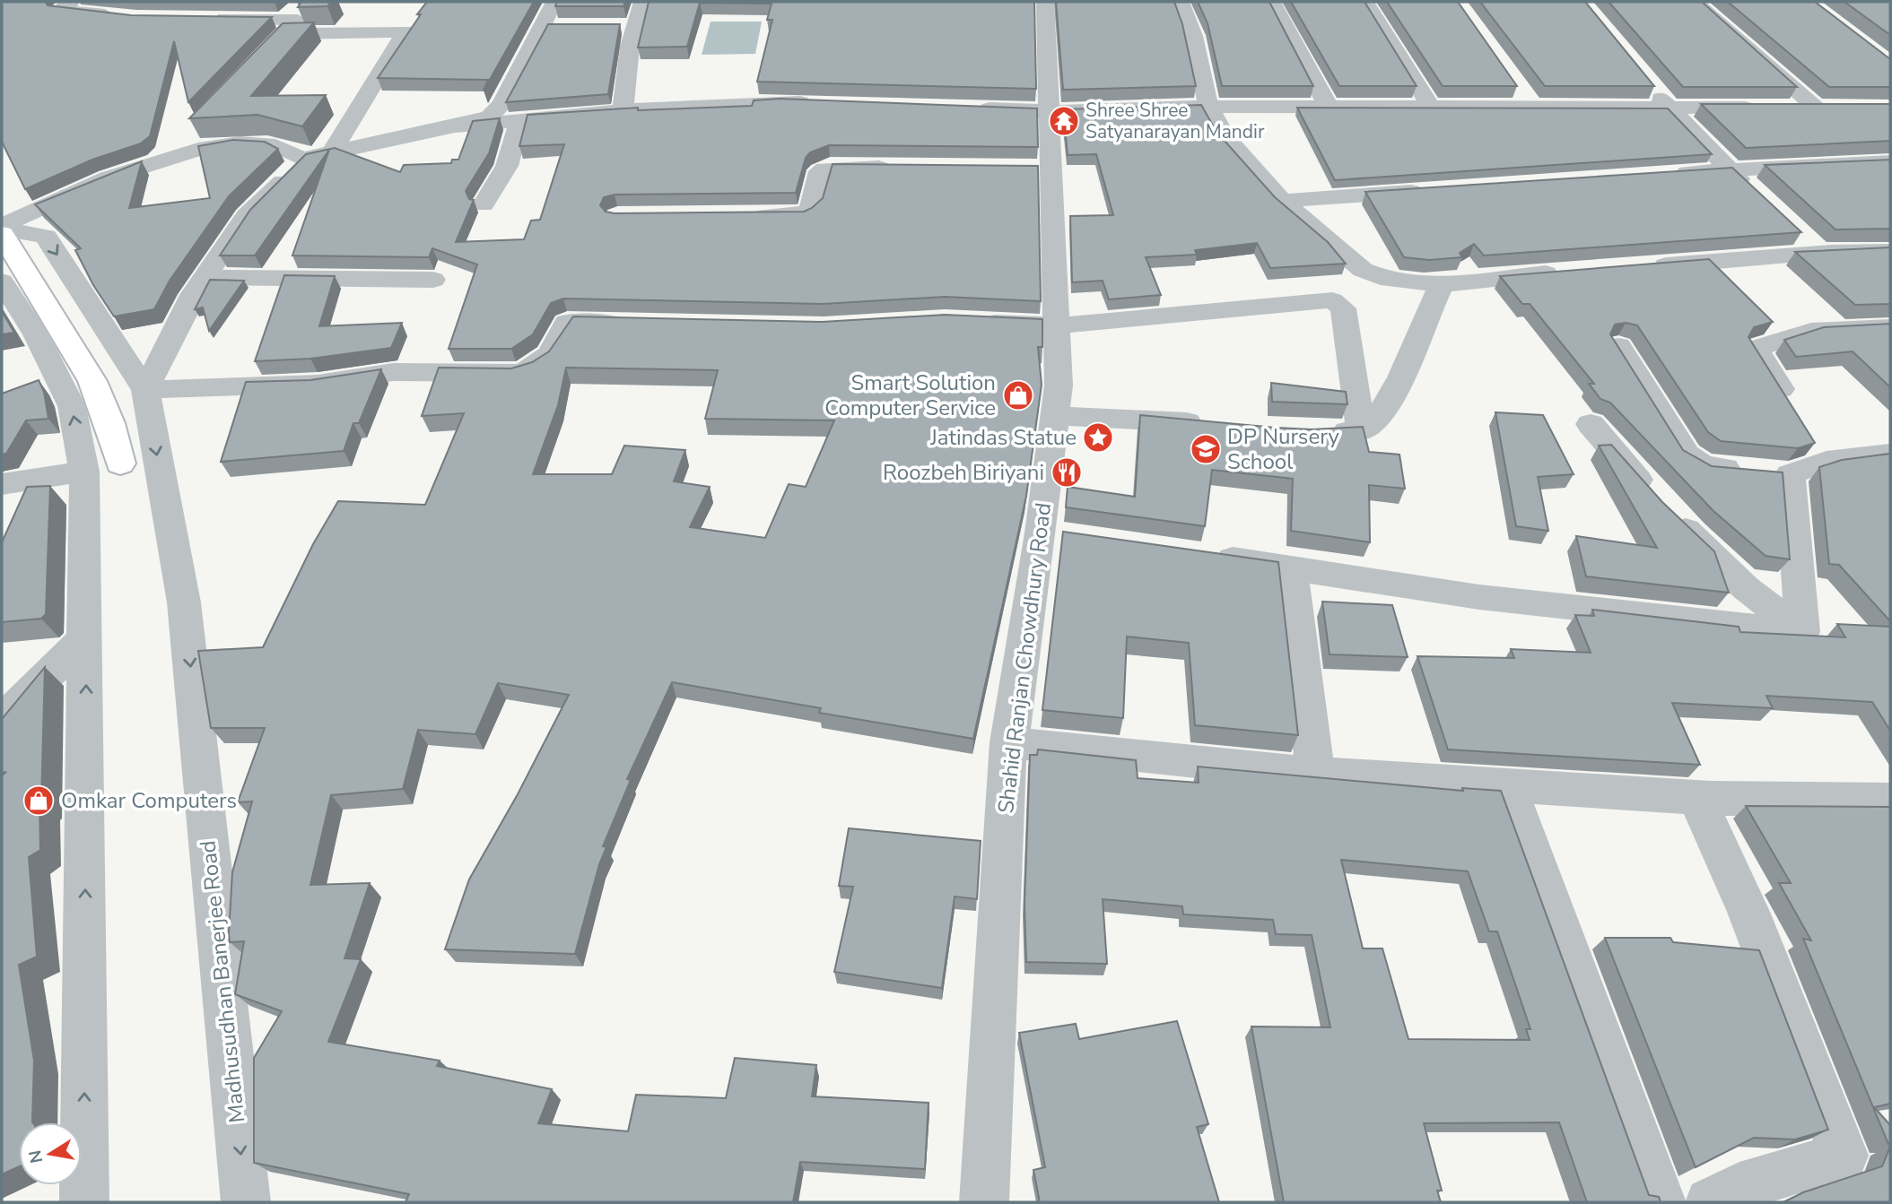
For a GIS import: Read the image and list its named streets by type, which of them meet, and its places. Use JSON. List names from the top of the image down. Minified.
{"streets":{"street":["Shahid Ranjan Chowdhury Road","Madhusudhan Banerjee Road"]},"places":{"temple":["Shree Shree Satyanarayan Mandir"],"shop":["Smart Solution Computer Service","Omkar Computers"],"place":["Jatindas Statue"],"school or university":["DP Nursery School"],"restaurant":["Roozbeh Biriyani"]},"north":"left"}
